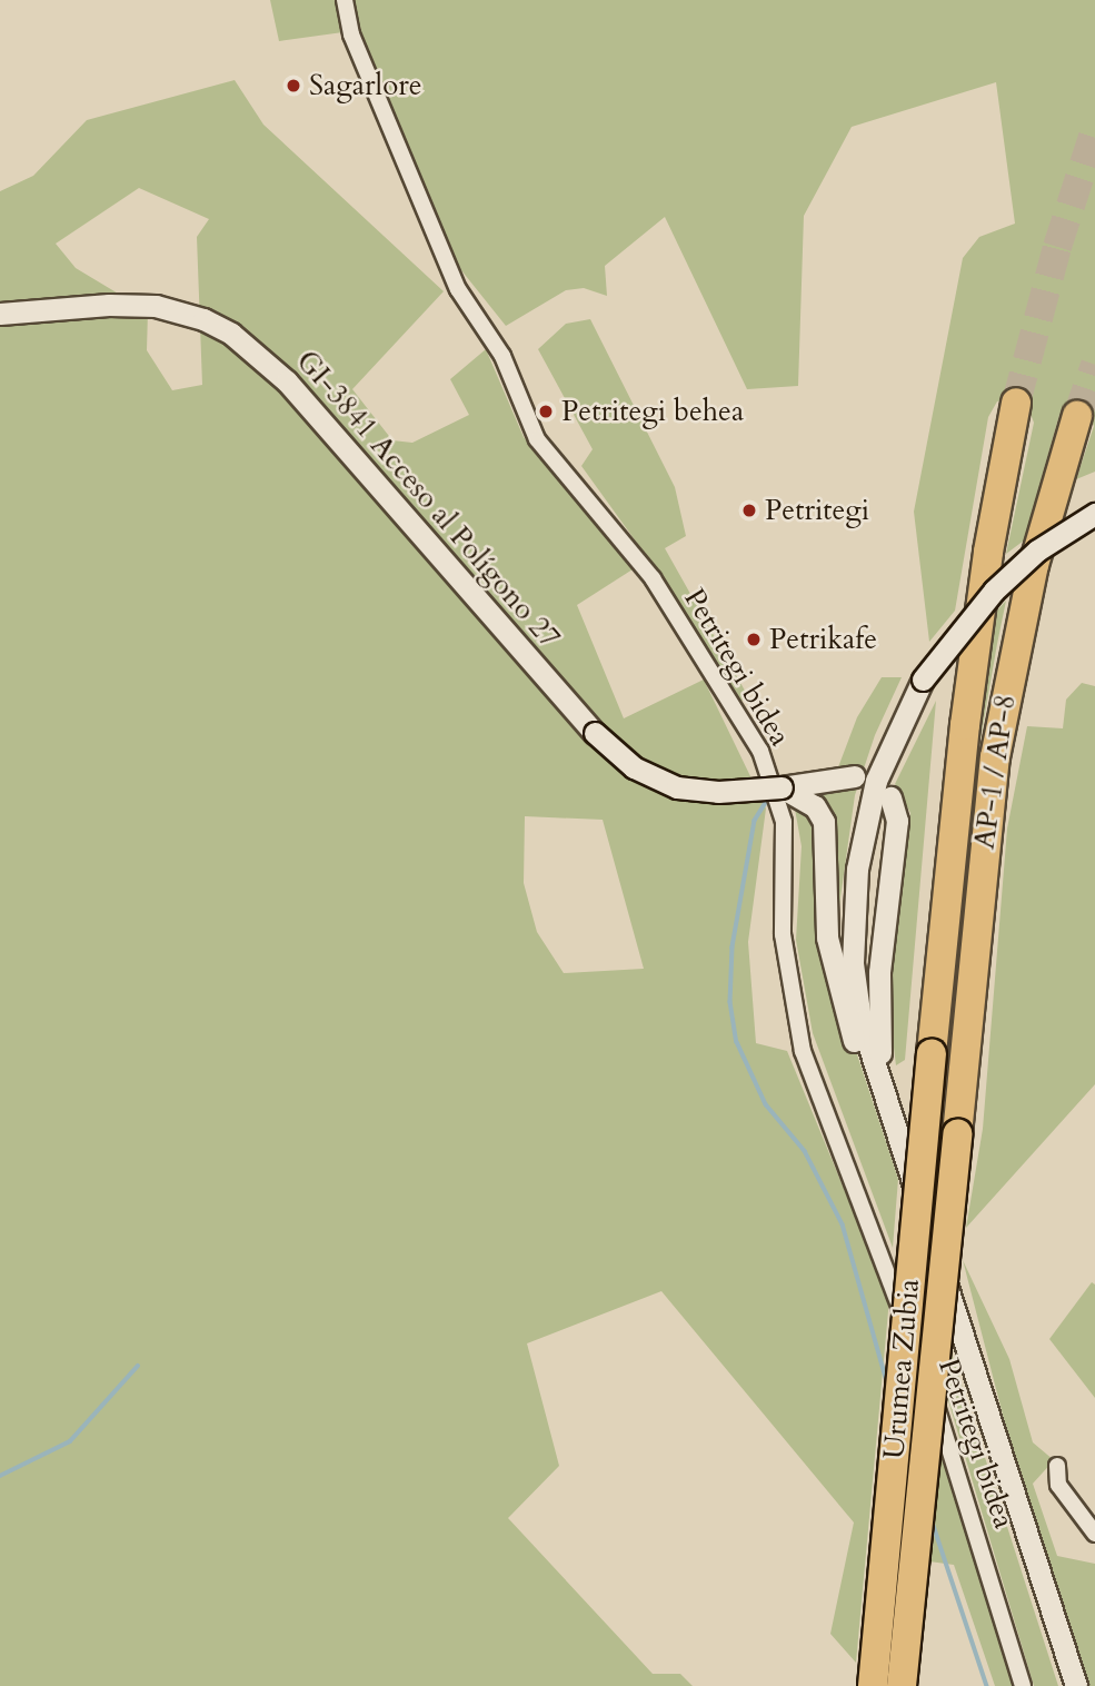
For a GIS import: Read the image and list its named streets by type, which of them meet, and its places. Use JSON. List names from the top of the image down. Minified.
{"streets":{"highway":["AP-1 / AP-8","Urumea Zubia"],"main road":["GI-3841 Acceso al Polígono 27"],"street":["Petritegi bidea"]},"crossings":[["AP-1 / AP-8","Urumea Zubia"]],"places":["Sagarlore","Petritegi behea","Petritegi","Petrikafe"]}
